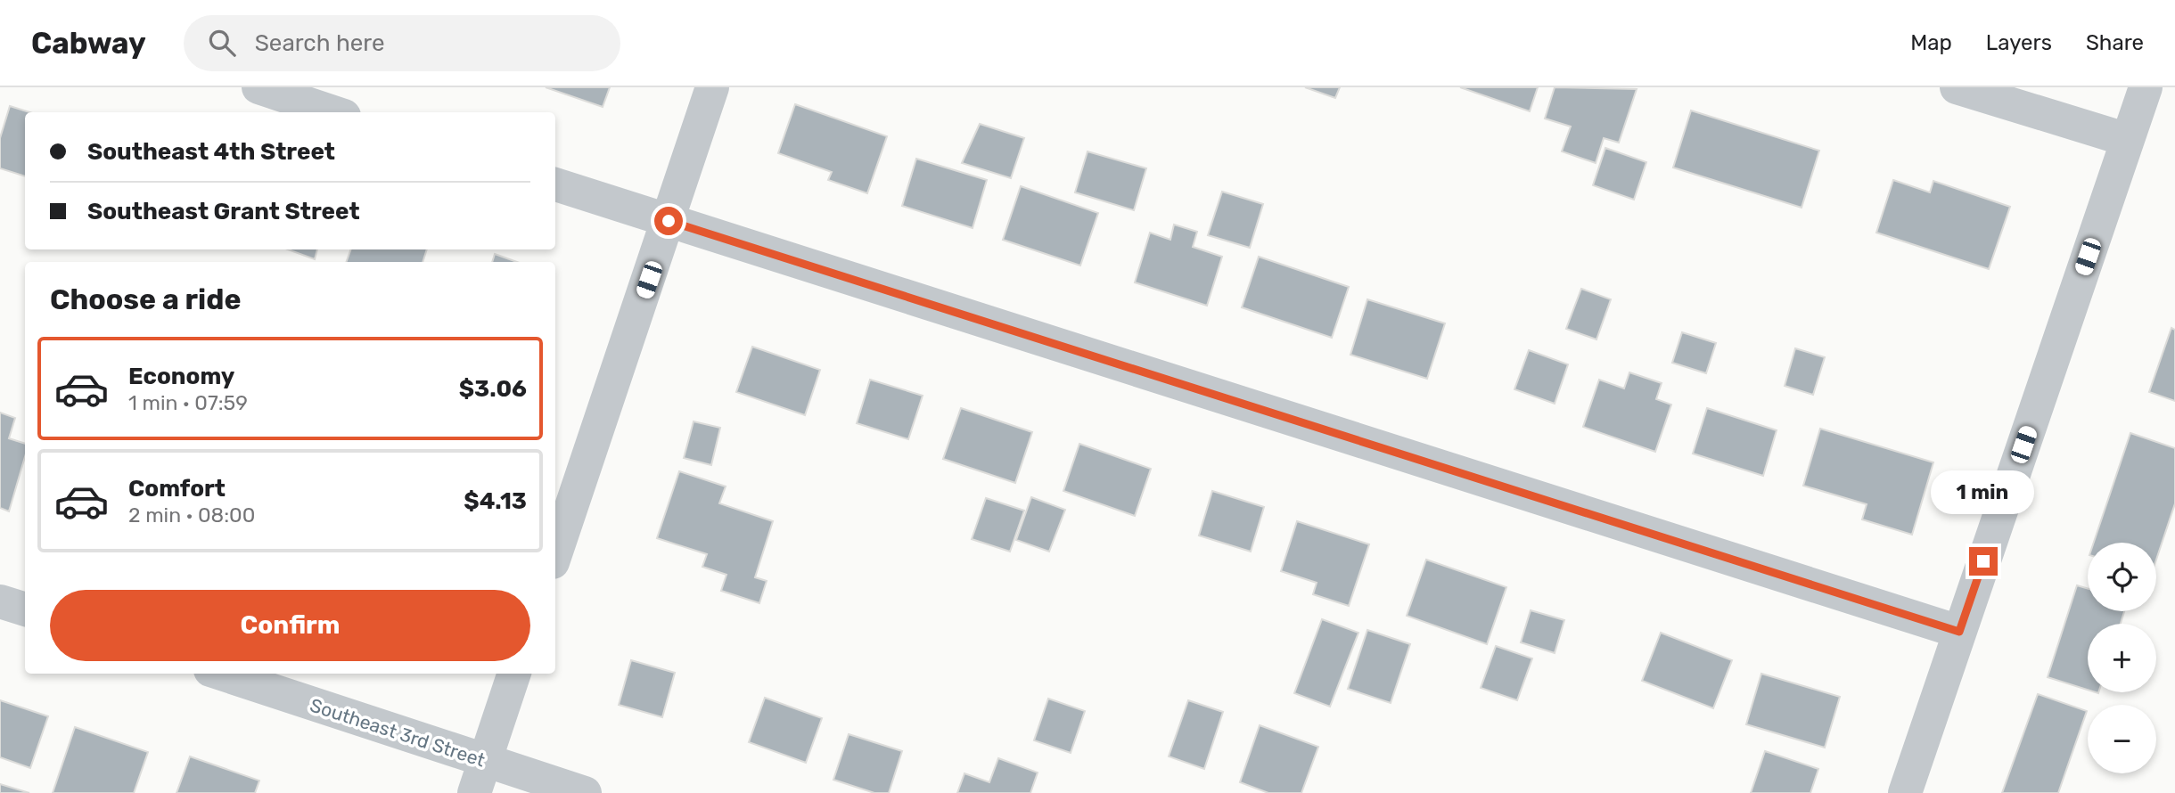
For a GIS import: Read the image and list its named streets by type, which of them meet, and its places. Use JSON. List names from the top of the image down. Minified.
{"streets":{"street":["Southeast 3rd Street"]},"page":{"header":"Cabway","search":"Search here","nav":["Map","Layers","Share"],"banner":["Southeast 4th Street","Southeast Grant Street"],"heading":"Choose a ride","list":[{"name":"Economy","note":"1 min · 07:59","value":"$3.06"},{"name":"Comfort","note":"2 min · 08:00","value":"$4.13"}],"bubble":"1 min","map_buttons":["+","−"],"buttons":"Confirm"}}
